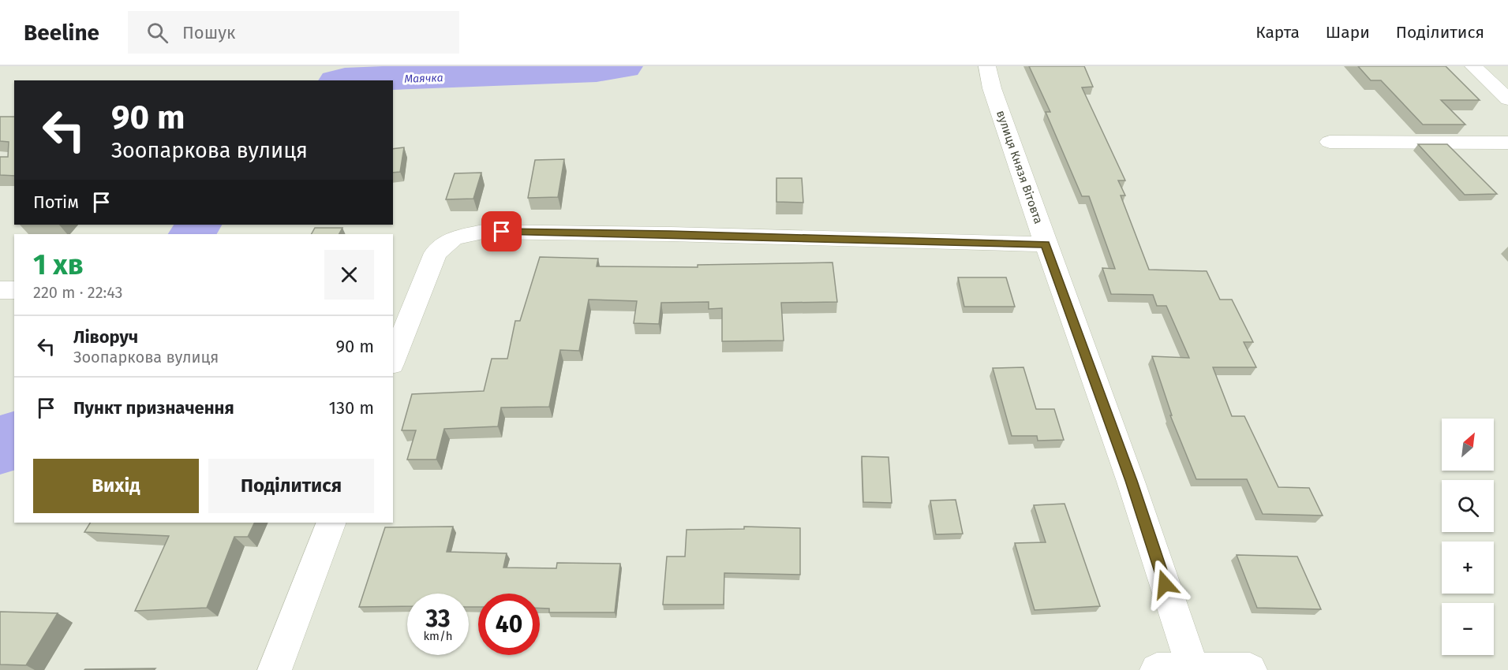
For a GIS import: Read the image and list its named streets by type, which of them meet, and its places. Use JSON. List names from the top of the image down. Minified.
{"streets":{"street":["вулиця Князя Вітовта"]},"water":["Маячка"],"north":"top right","page":{"header":"Beeline","search":"Пошук","nav":["Карта","Шари","Поділитися"],"turn":["90 m","Зоопаркова вулиця"],"then":"Потім","heading":["1 хв","220 m · 22:43"],"list":[{"name":"Ліворуч","note":"Зоопаркова вулиця","value":"90 m"},{"name":"Пункт призначення","value":"130 m"}],"map_buttons":["+","−"],"buttons":["Вихід","Поділитися"],"speed":"33 km/h","limit":"40"}}
